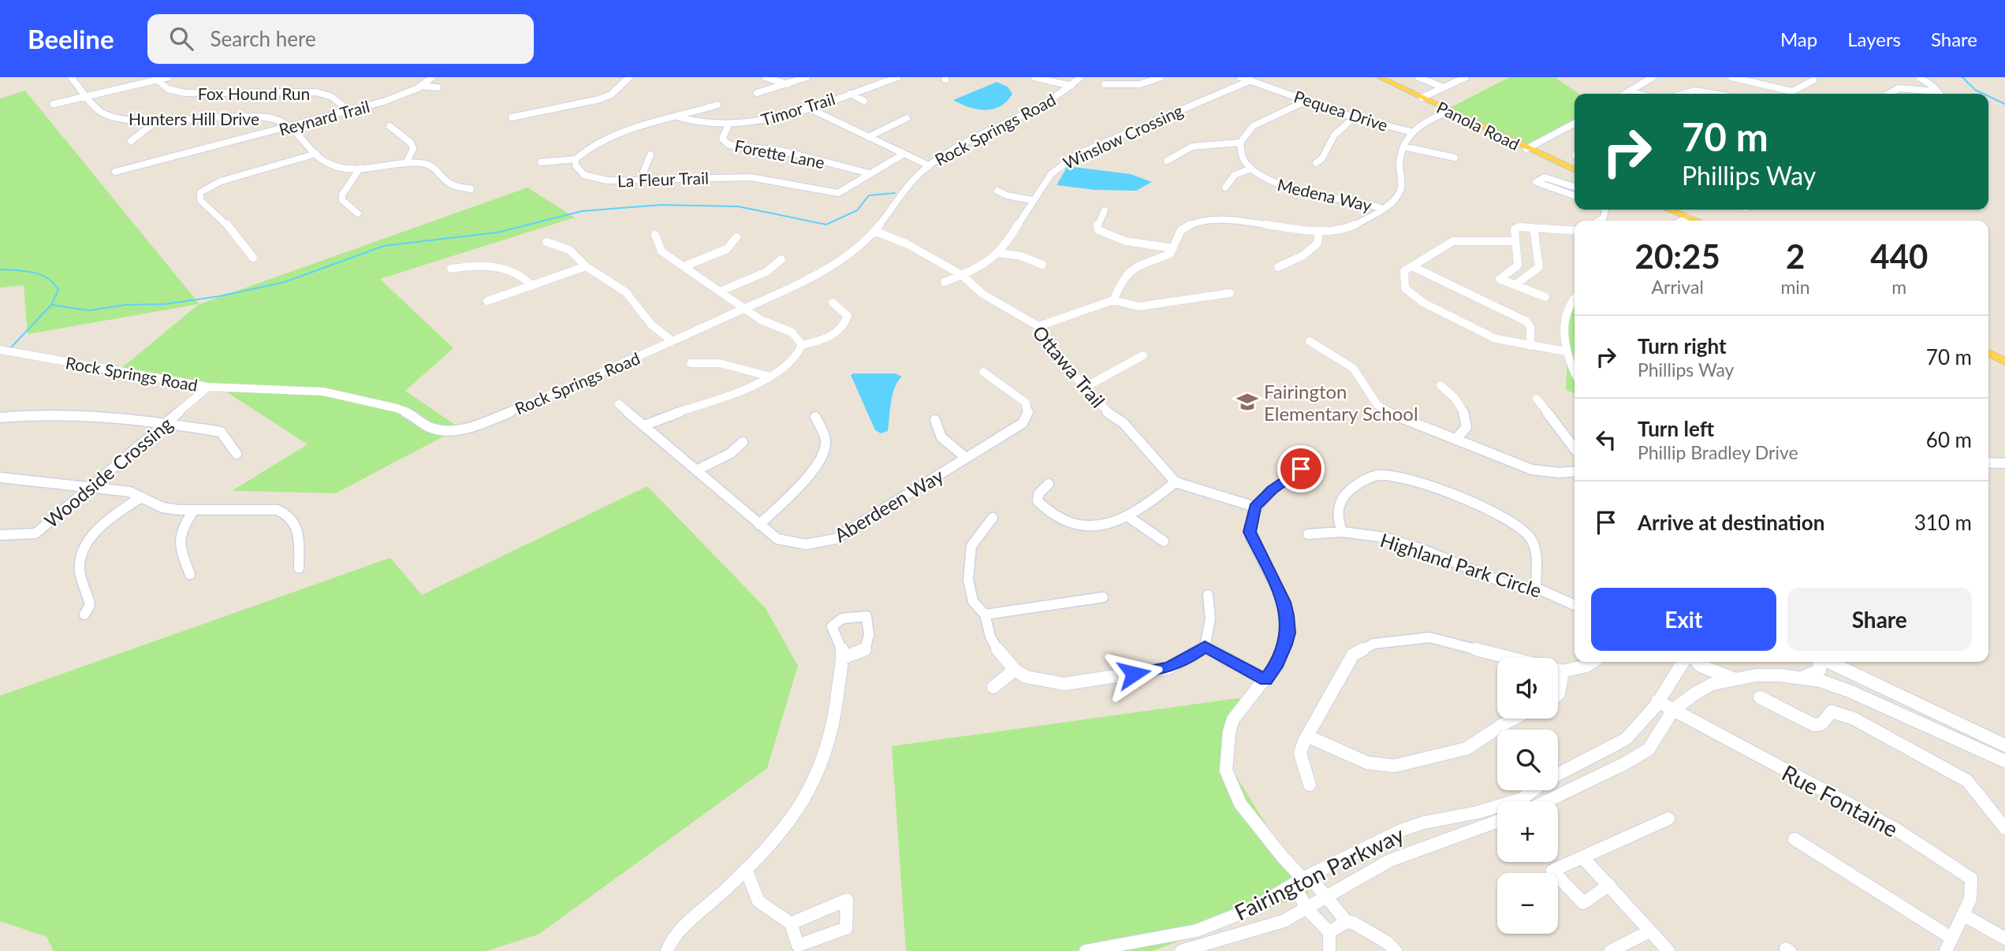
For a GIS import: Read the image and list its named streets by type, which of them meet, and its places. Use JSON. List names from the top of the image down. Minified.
{"streets":{"main road":["Panola Road"],"street":["Fox Hound Run","Timor Trail","Pequea Drive","Reynard Trail","Hunters Hill Drive","Rock Springs Road","Winslow Crossing","Forette Lane","La Fleur Trail","Medena Way","Ottawa Trail","Woodside Crossing","Aberdeen Way","Highland Park Circle","Rue Fontaine","Fairington Parkway"]},"crossings":[["Fox Hound Run","Reynard Trail"],["Timor Trail","Forette Lane"],["Pequea Drive","Winslow Crossing"],["Reynard Trail","Hunters Hill Drive"],["Rock Springs Road","Ottawa Trail"],["Rock Springs Road","Woodside Crossing"],["Winslow Crossing","Ottawa Trail"],["Forette Lane","La Fleur Trail"]],"places":{"school or university":["Fairington Elementary School"]},"page":{"header":"Beeline","search":"Search here","nav":["Map","Layers","Share"],"turn":["70 m","Phillips Way"],"eta":["20:25","Arrival","2","min","440","m"],"list":[{"name":"Turn right","note":"Phillips Way","value":"70 m"},{"name":"Turn left","note":"Phillip Bradley Drive","value":"60 m"},{"name":"Arrive at destination","value":"310 m"}],"buttons":["Exit","Share"],"map_buttons":["+","−"]}}
